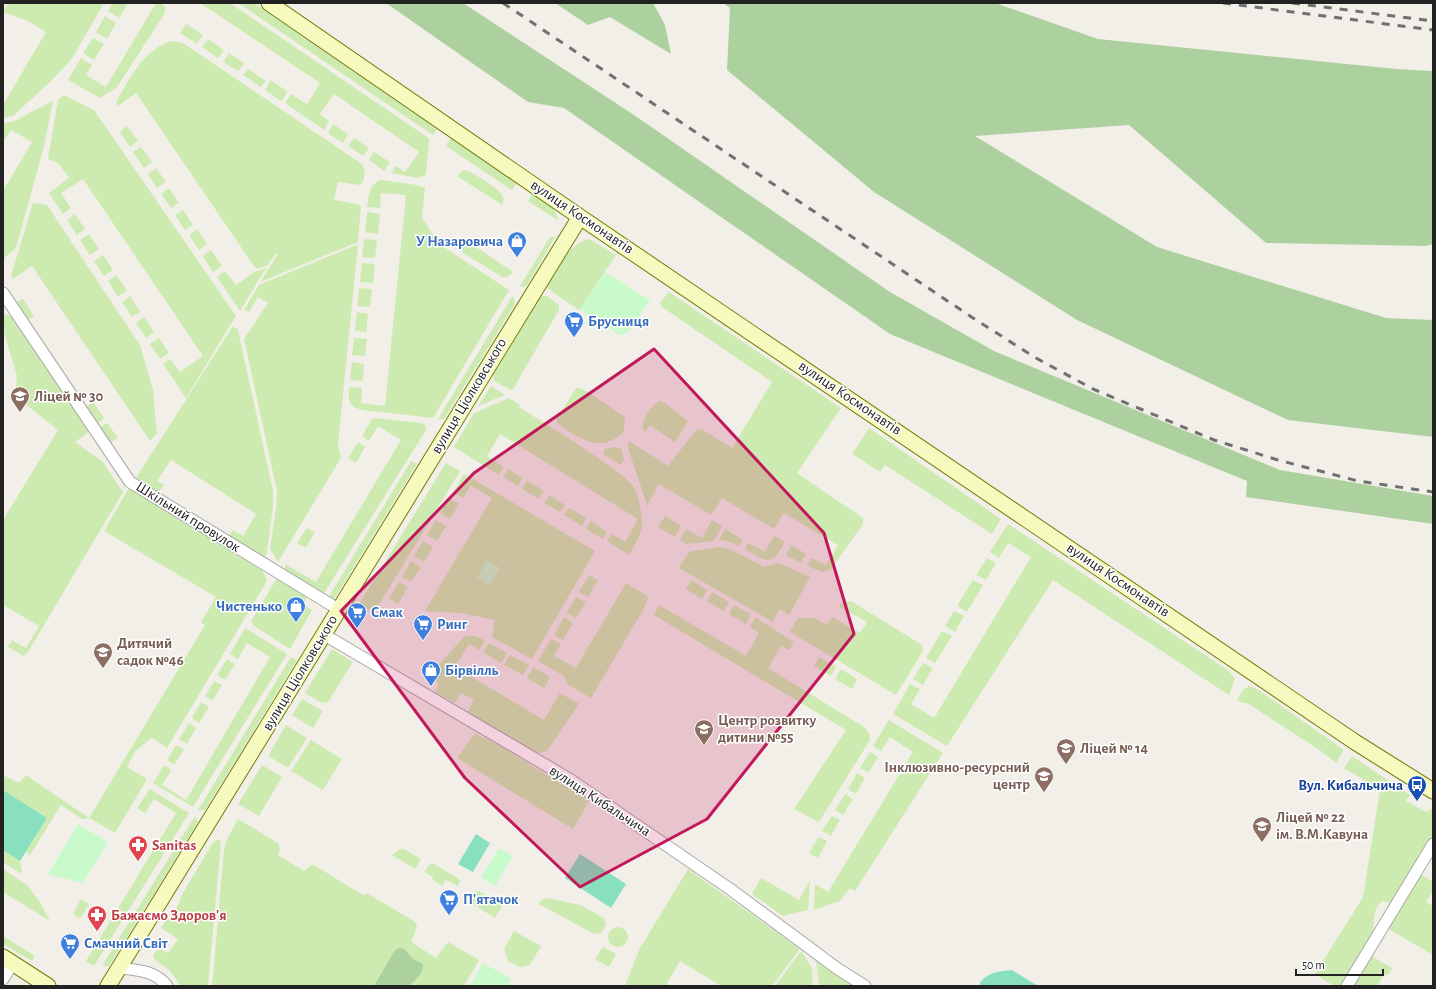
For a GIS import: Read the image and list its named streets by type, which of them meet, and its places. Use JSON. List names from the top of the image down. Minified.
{"streets":{"street":["вулиця Космонавтів","вулиця Ціолковського","Шкільний провулок","вулиця Кибальчича"]},"crossings":[["вулиця Космонавтів","вулиця Ціолковського"],["вулиця Ціолковського","Шкільний провулок"],["вулиця Ціолковського","вулиця Кибальчича"]],"places":{"shop":["У Назаровича","Чистенько","Бірвілль"],"supermarket":["Брусниця","Смак","Ринг","П'ятачок","Смачний Світ"],"school or university":["Ліцей № 30","Дитячий садок №46","Центр розвитку дитини №55","Ліцей № 14","Інклюзивно-ресурсний центр","Ліцей № 22 ім. В.М.Кавуна"],"bus stop":["Вул. Кибальчича"],"pharmacy":["Sanitas","Бажаємо Здоров'я"]},"scale_bar":"50 m"}
